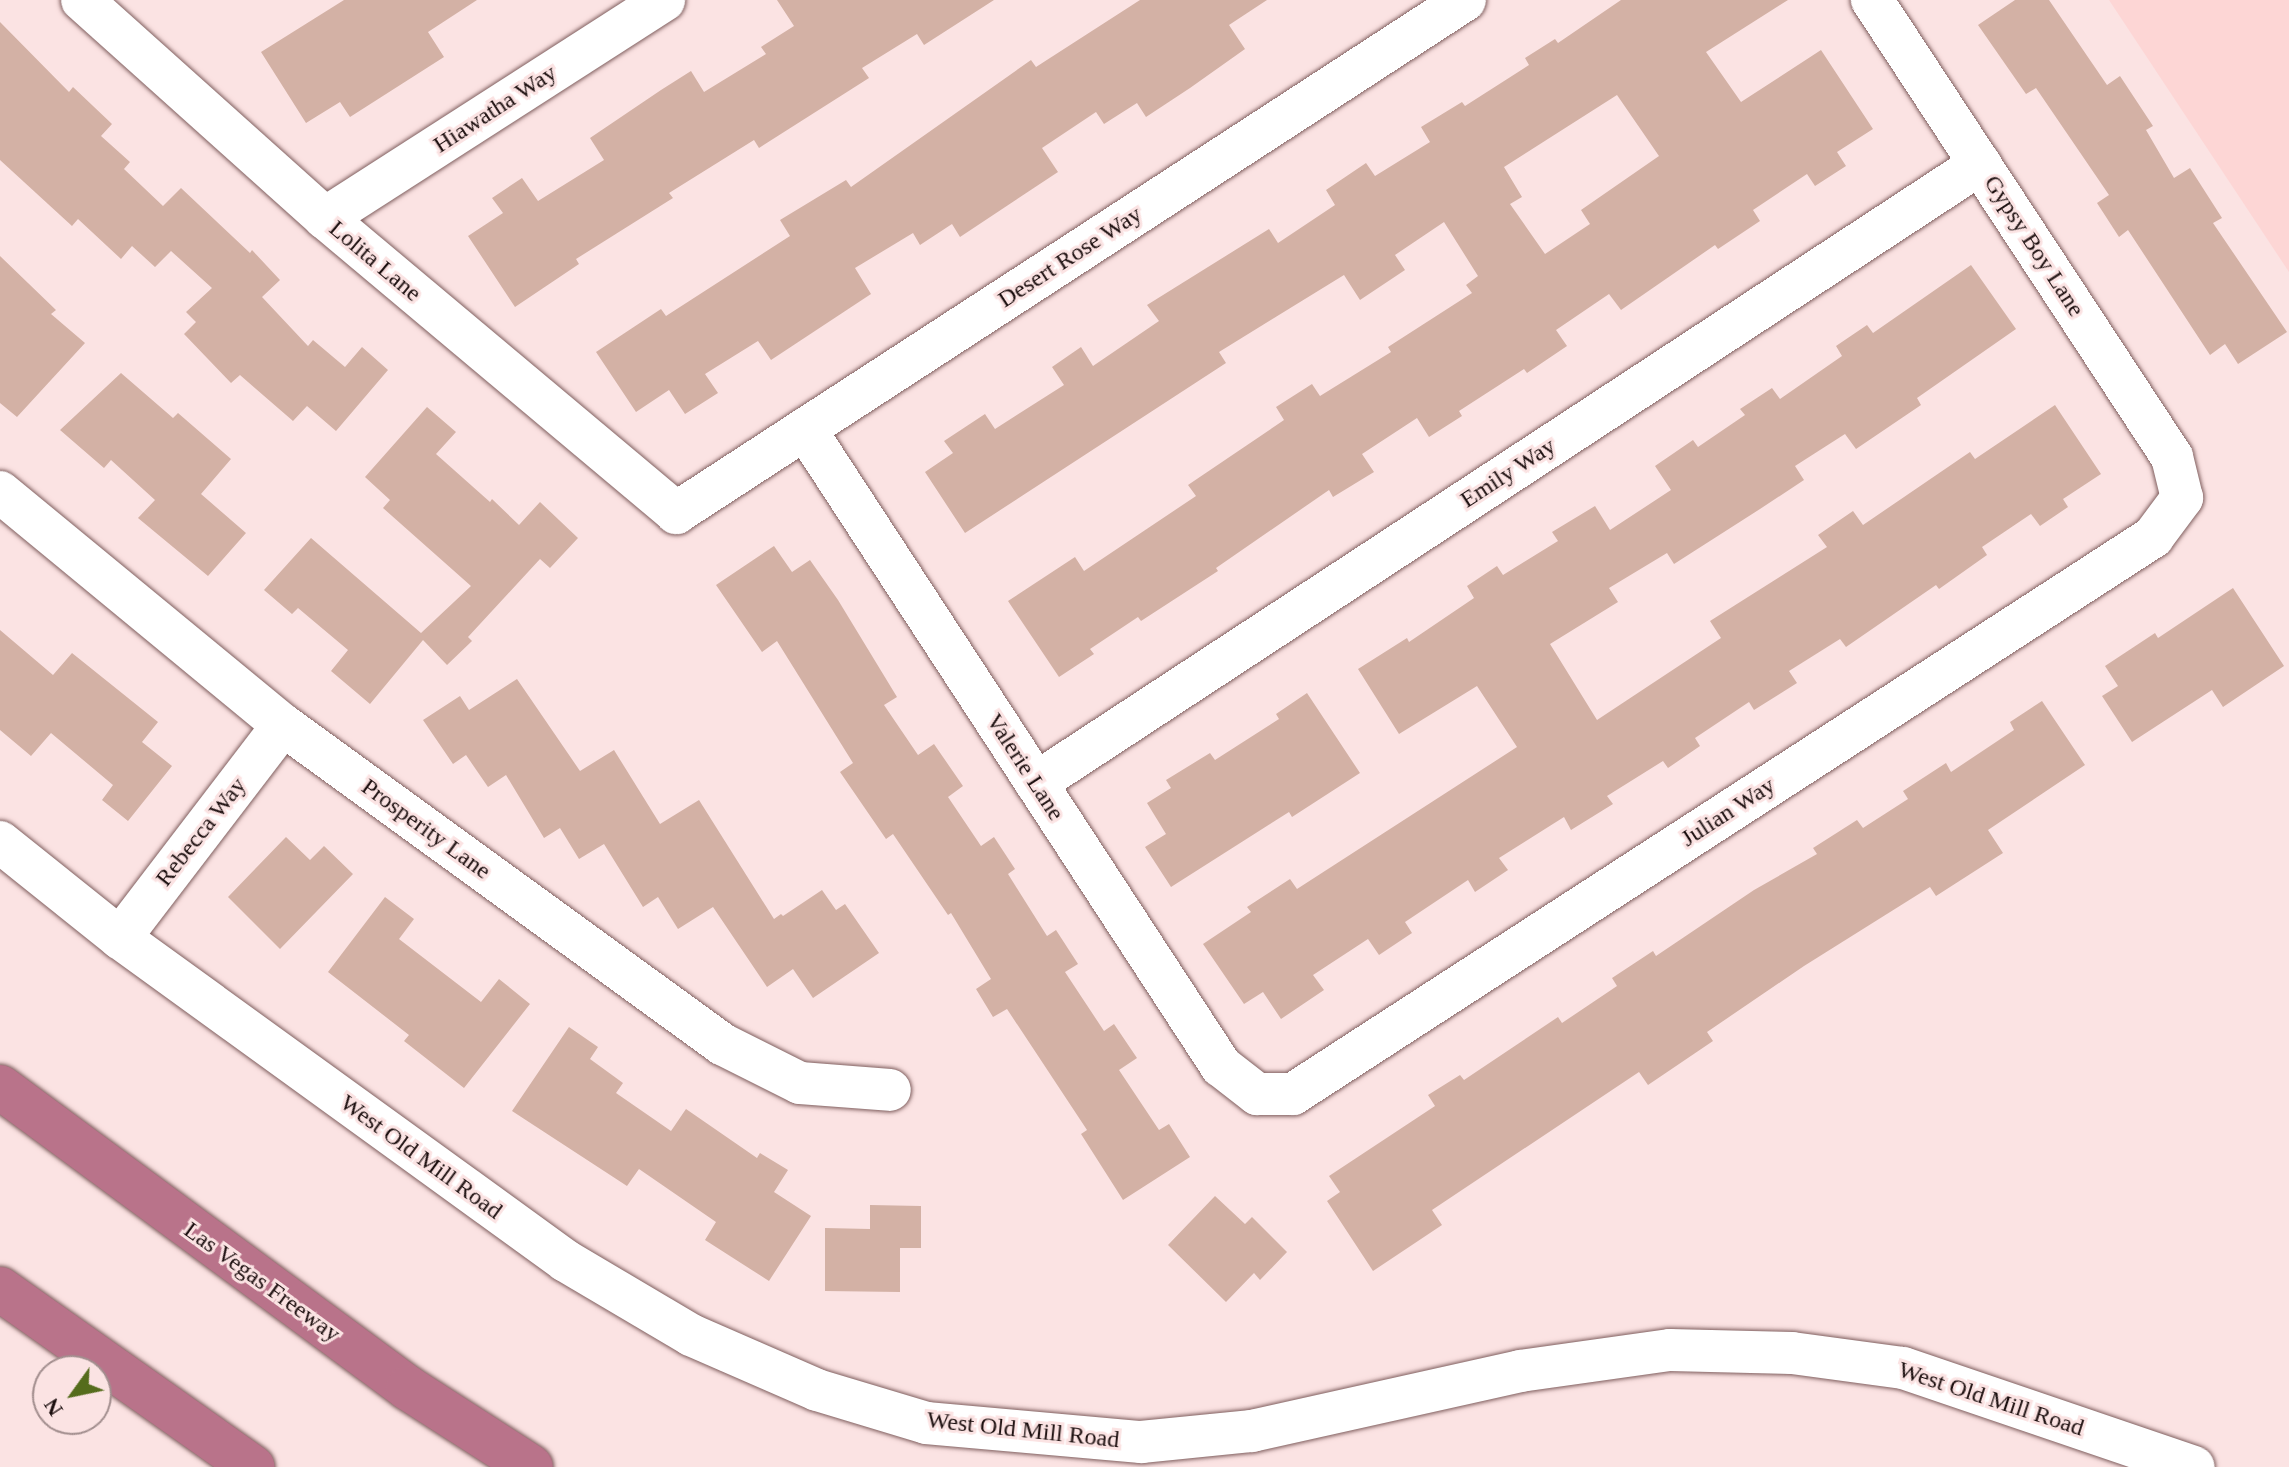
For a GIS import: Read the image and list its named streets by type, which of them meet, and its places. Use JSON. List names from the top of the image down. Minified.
{"streets":{"highway":["Las Vegas Freeway"],"street":["Hiawatha Way","Gypsy Boy Lane","Desert Rose Way","Lolita Lane","Emily Way","Valerie Lane","Julian Way","Prosperity Lane","Rebecca Way","West Old Mill Road"]},"crossings":[["Hiawatha Way","Lolita Lane"],["Gypsy Boy Lane","Emily Way"],["Gypsy Boy Lane","Julian Way"],["Desert Rose Way","Lolita Lane"],["Desert Rose Way","Valerie Lane"],["Emily Way","Valerie Lane"],["Valerie Lane","Julian Way"],["Prosperity Lane","Rebecca Way"],["Rebecca Way","West Old Mill Road"]],"north":"bottom left"}
